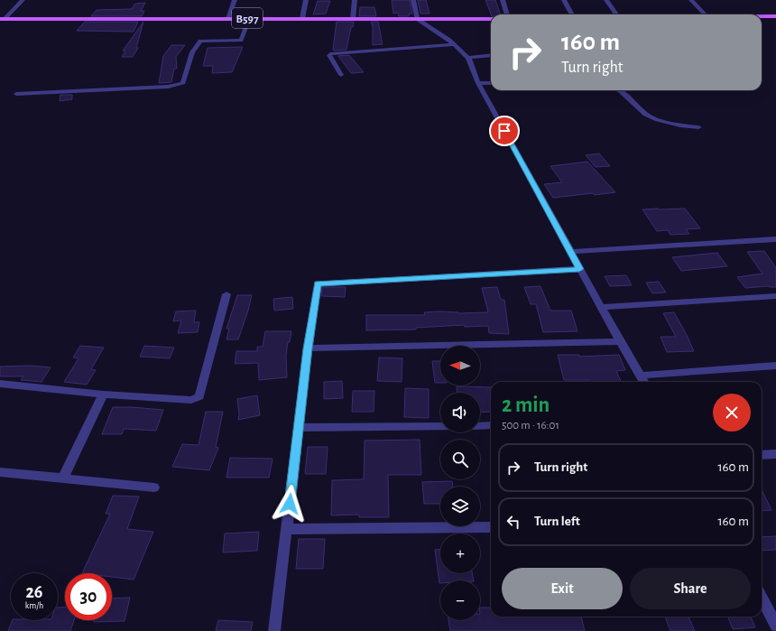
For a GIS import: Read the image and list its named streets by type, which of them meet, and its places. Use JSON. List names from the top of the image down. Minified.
{"streets":{"main road":["B597"]},"north":"left","page":{"turn":["160 m","Turn right"],"map_buttons":["+","−"],"heading":["2 min","500 m · 16:01"],"list":[{"name":"Turn right","value":"160 m"},{"name":"Turn left","value":"160 m"}],"buttons":["Exit","Share"],"speed":"26 km/h","limit":"30"}}
